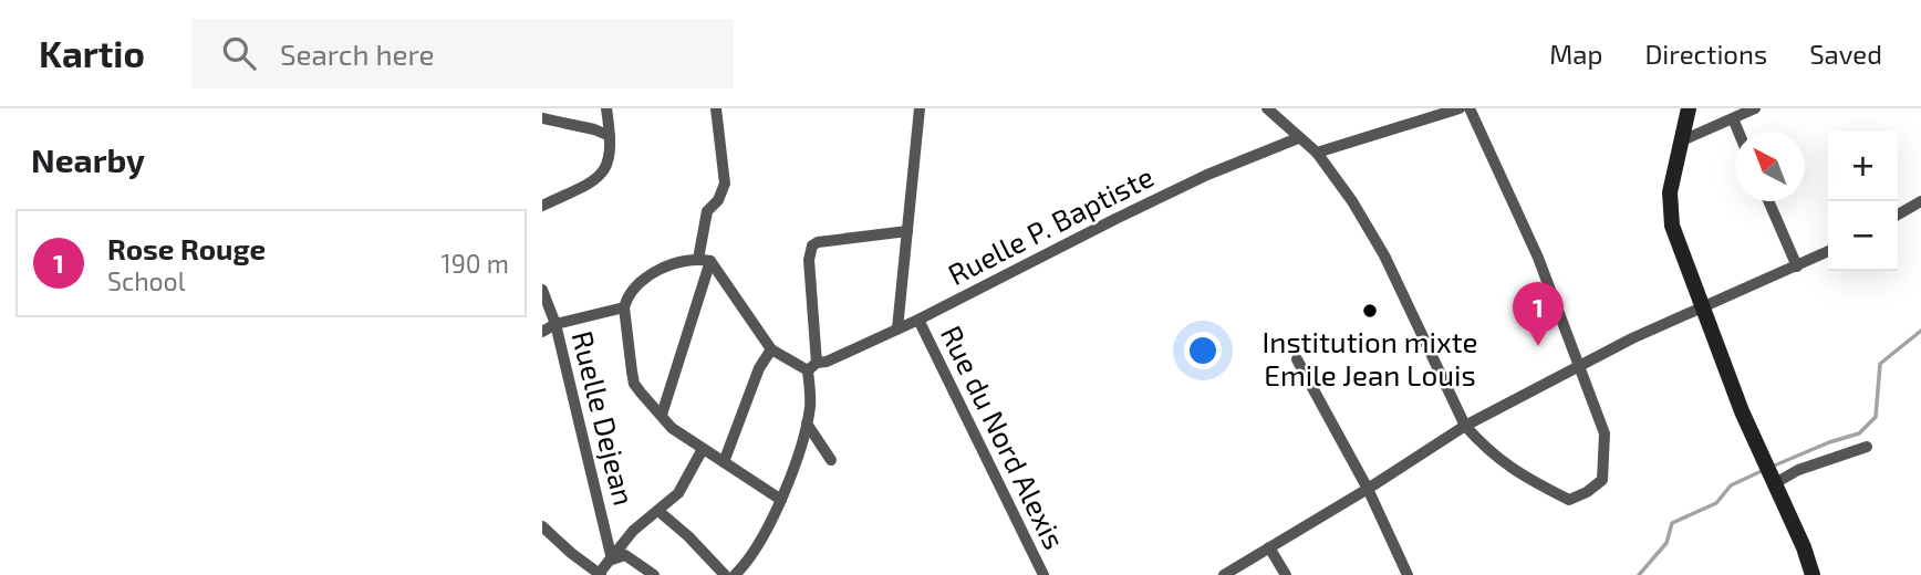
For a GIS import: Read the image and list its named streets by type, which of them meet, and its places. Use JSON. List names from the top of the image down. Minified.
{"streets":{"street":["Ruelle P. Baptiste","Ruelle Dejean","Rue du Nord Alexis"]},"crossings":[["Ruelle P. Baptiste","Rue du Nord Alexis"]],"places":["Institution mixte Emile Jean Louis"],"north":"top left","page":{"header":"Kartio","search":"Search here","nav":["Map","Directions","Saved"],"heading":"Nearby","map_buttons":["+","−"],"list":[{"mark":"1","name":"Rose Rouge","note":"School","value":"190 m"}],"pins":"1"}}
